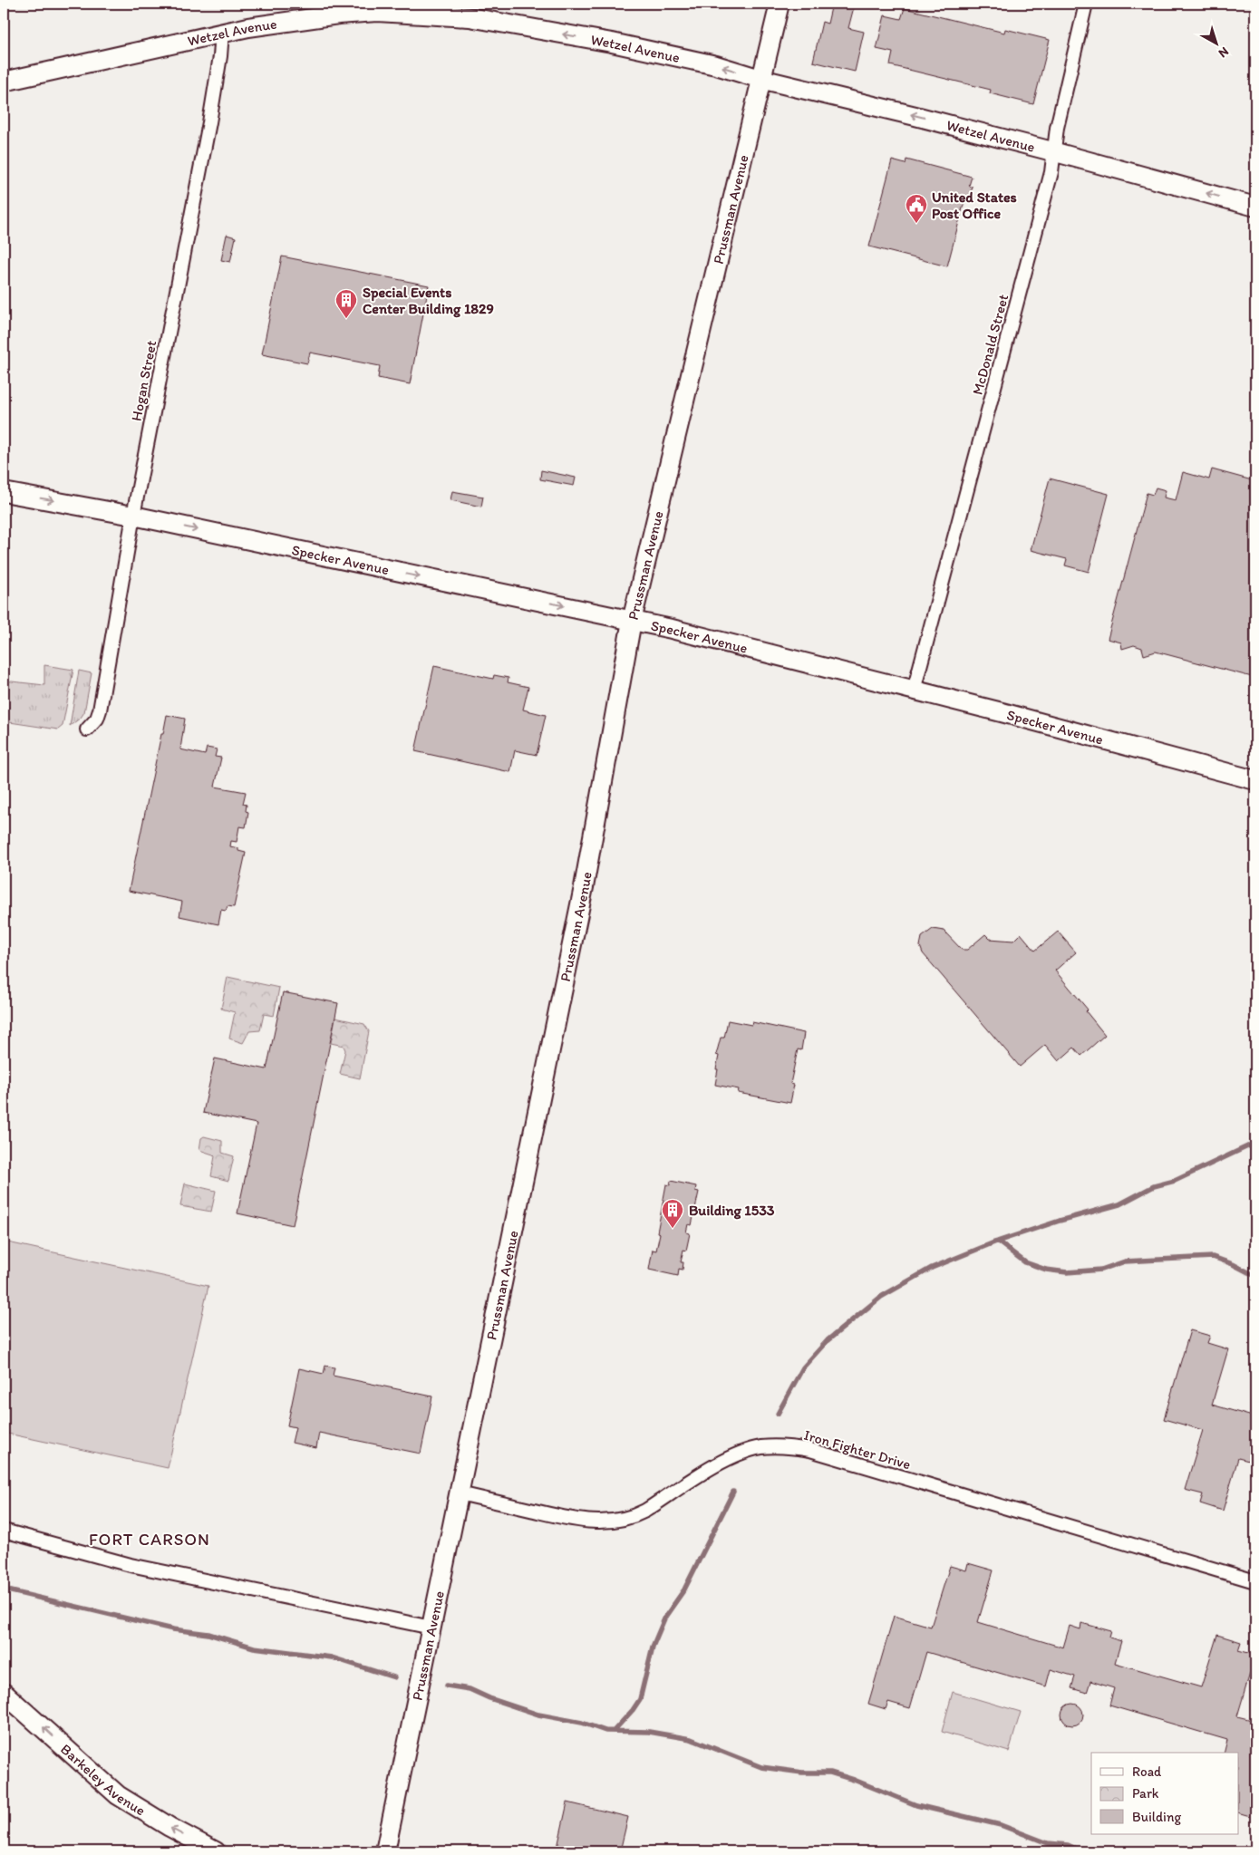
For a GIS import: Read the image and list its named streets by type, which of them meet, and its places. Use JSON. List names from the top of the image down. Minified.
{"streets":{"street":["Wetzel Avenue","Prussman Avenue","McDonald Street","Hogan Street","Specker Avenue","Iron Fighter Drive","Barkeley Avenue"]},"crossings":[["Wetzel Avenue","Prussman Avenue"],["Wetzel Avenue","McDonald Street"],["Wetzel Avenue","Hogan Street"],["Prussman Avenue","Specker Avenue"],["Prussman Avenue","Iron Fighter Drive"],["McDonald Street","Specker Avenue"],["Hogan Street","Specker Avenue"]],"one_way":["Wetzel Avenue","Specker Avenue","Barkeley Avenue"],"districts":["FORT CARSON"],"places":{"public building":["United States Post Office"],"building":["Special Events Center Building 1829","Building 1533"]},"legend":["Road","Park","Building"],"north":"bottom right"}
